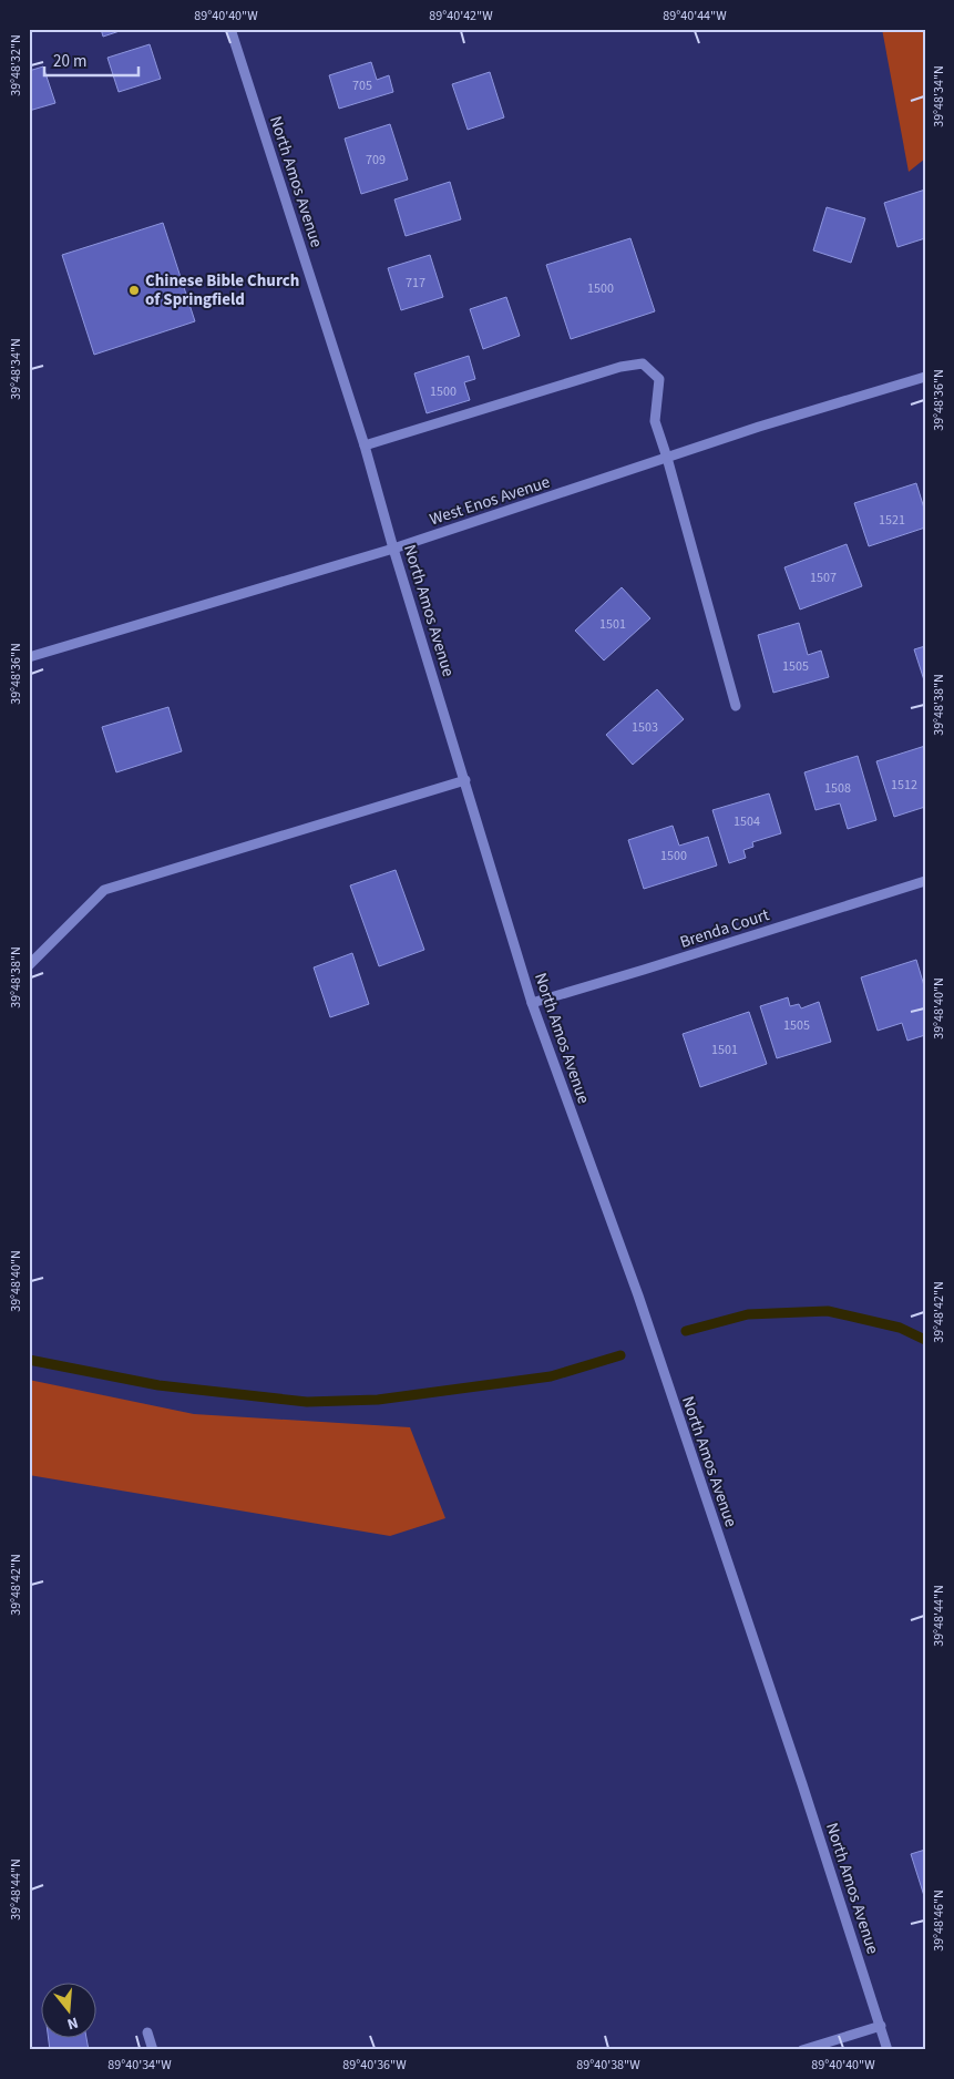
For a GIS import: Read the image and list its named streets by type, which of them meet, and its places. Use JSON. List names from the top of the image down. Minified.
{"streets":{"street":["North Amos Avenue","West Enos Avenue","Brenda Court"]},"crossings":[["North Amos Avenue","West Enos Avenue"],["North Amos Avenue","Brenda Court"]],"places":["Chinese Bible Church of Springfield"],"house_numbers":["705","709","717","1500","1500","1521","1507","1501","1505","1503","1512","1508","1504","1500","1505","1501"],"scale_bar":"20 m","north":"bottom","coordinates":["89°40'40\"W","89°40'42\"W","89°40'44\"W","39°48'32\"N","39°48'34\"N","39°48'36\"N","39°48'38\"N","39°48'40\"N","39°48'42\"N","39°48'44\"N","39°48'46\"N","89°40'34\"W","89°40'36\"W","89°40'38\"W"]}
